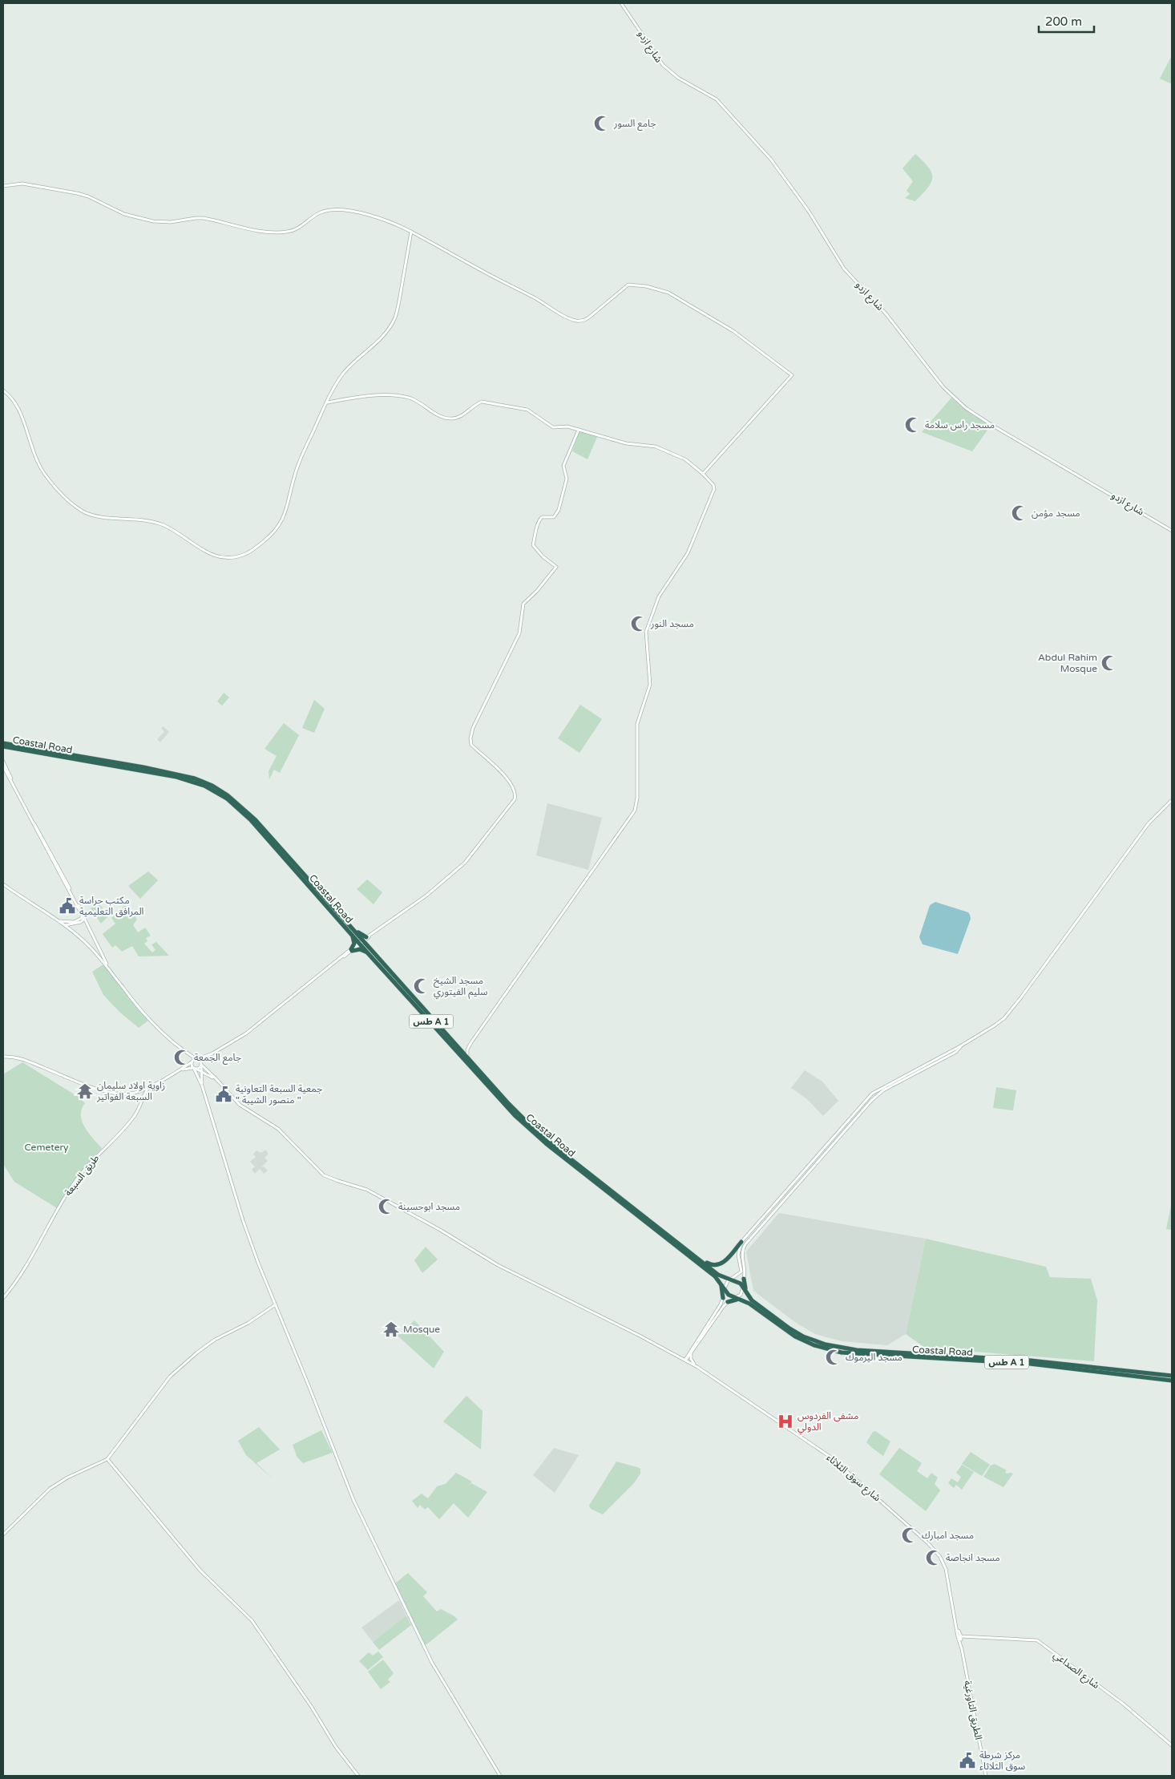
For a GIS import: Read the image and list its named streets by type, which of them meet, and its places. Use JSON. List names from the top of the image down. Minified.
{"streets":{"highway":["Coastal Road","طس A 1"],"street":["شارع ازدو","طريق السبعة","شارع سوق الثلاثاء","شارع الصداعي","الطريق التاورغية"]},"crossings":[["شارع سوق الثلاثاء","شارع الصداعي"],["شارع سوق الثلاثاء","الطريق التاورغية"],["شارع الصداعي","الطريق التاورغية"]],"parks":["Cemetery"],"places":{"mosque":["جامع السور","مسجد راس سلامة","مسجد مؤمن","مسجد النور","Abdul Rahim Mosque","مسجد الشيخ سليم الفيتوري","جامع الجمعة","مسجد ابوحسينة","مسجد اليرموك","مسجد امبارك","مسجد انجاصة"],"public building":["مكتب حراسة المرافق التعليمية","جمعية السبعة التعاونية \" منصور الشيبة \"","مركز شرطة سوق الثلاثاء"],"temple":["زاوية اولاد سليمان السبعة الفواتير","Mosque"],"hospital":["مشفى الفردوس الدولي"]},"scale_bar":"200 m"}
